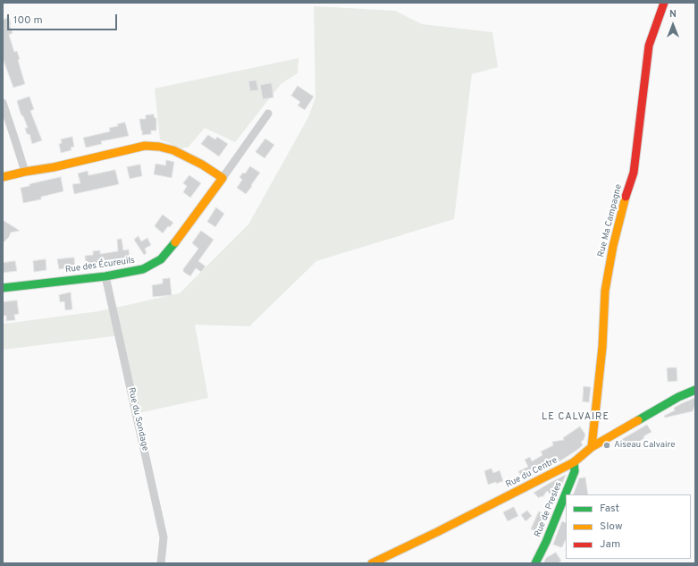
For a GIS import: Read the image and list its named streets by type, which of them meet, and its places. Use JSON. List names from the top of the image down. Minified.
{"streets":{"street":["Rue Ma Campagne","Rue des Écureuils","Rue du Sondage","Rue du Centre","Rue de Presles"]},"crossings":[["Rue Ma Campagne","Rue du Centre"],["Rue des Écureuils","Rue du Sondage"],["Rue du Centre","Rue de Presles"]],"districts":["LE CALVAIRE"],"places":["Aiseau Calvaire"],"legend":["Fast","Slow","Jam"],"scale_bar":"100 m","north":"top"}
